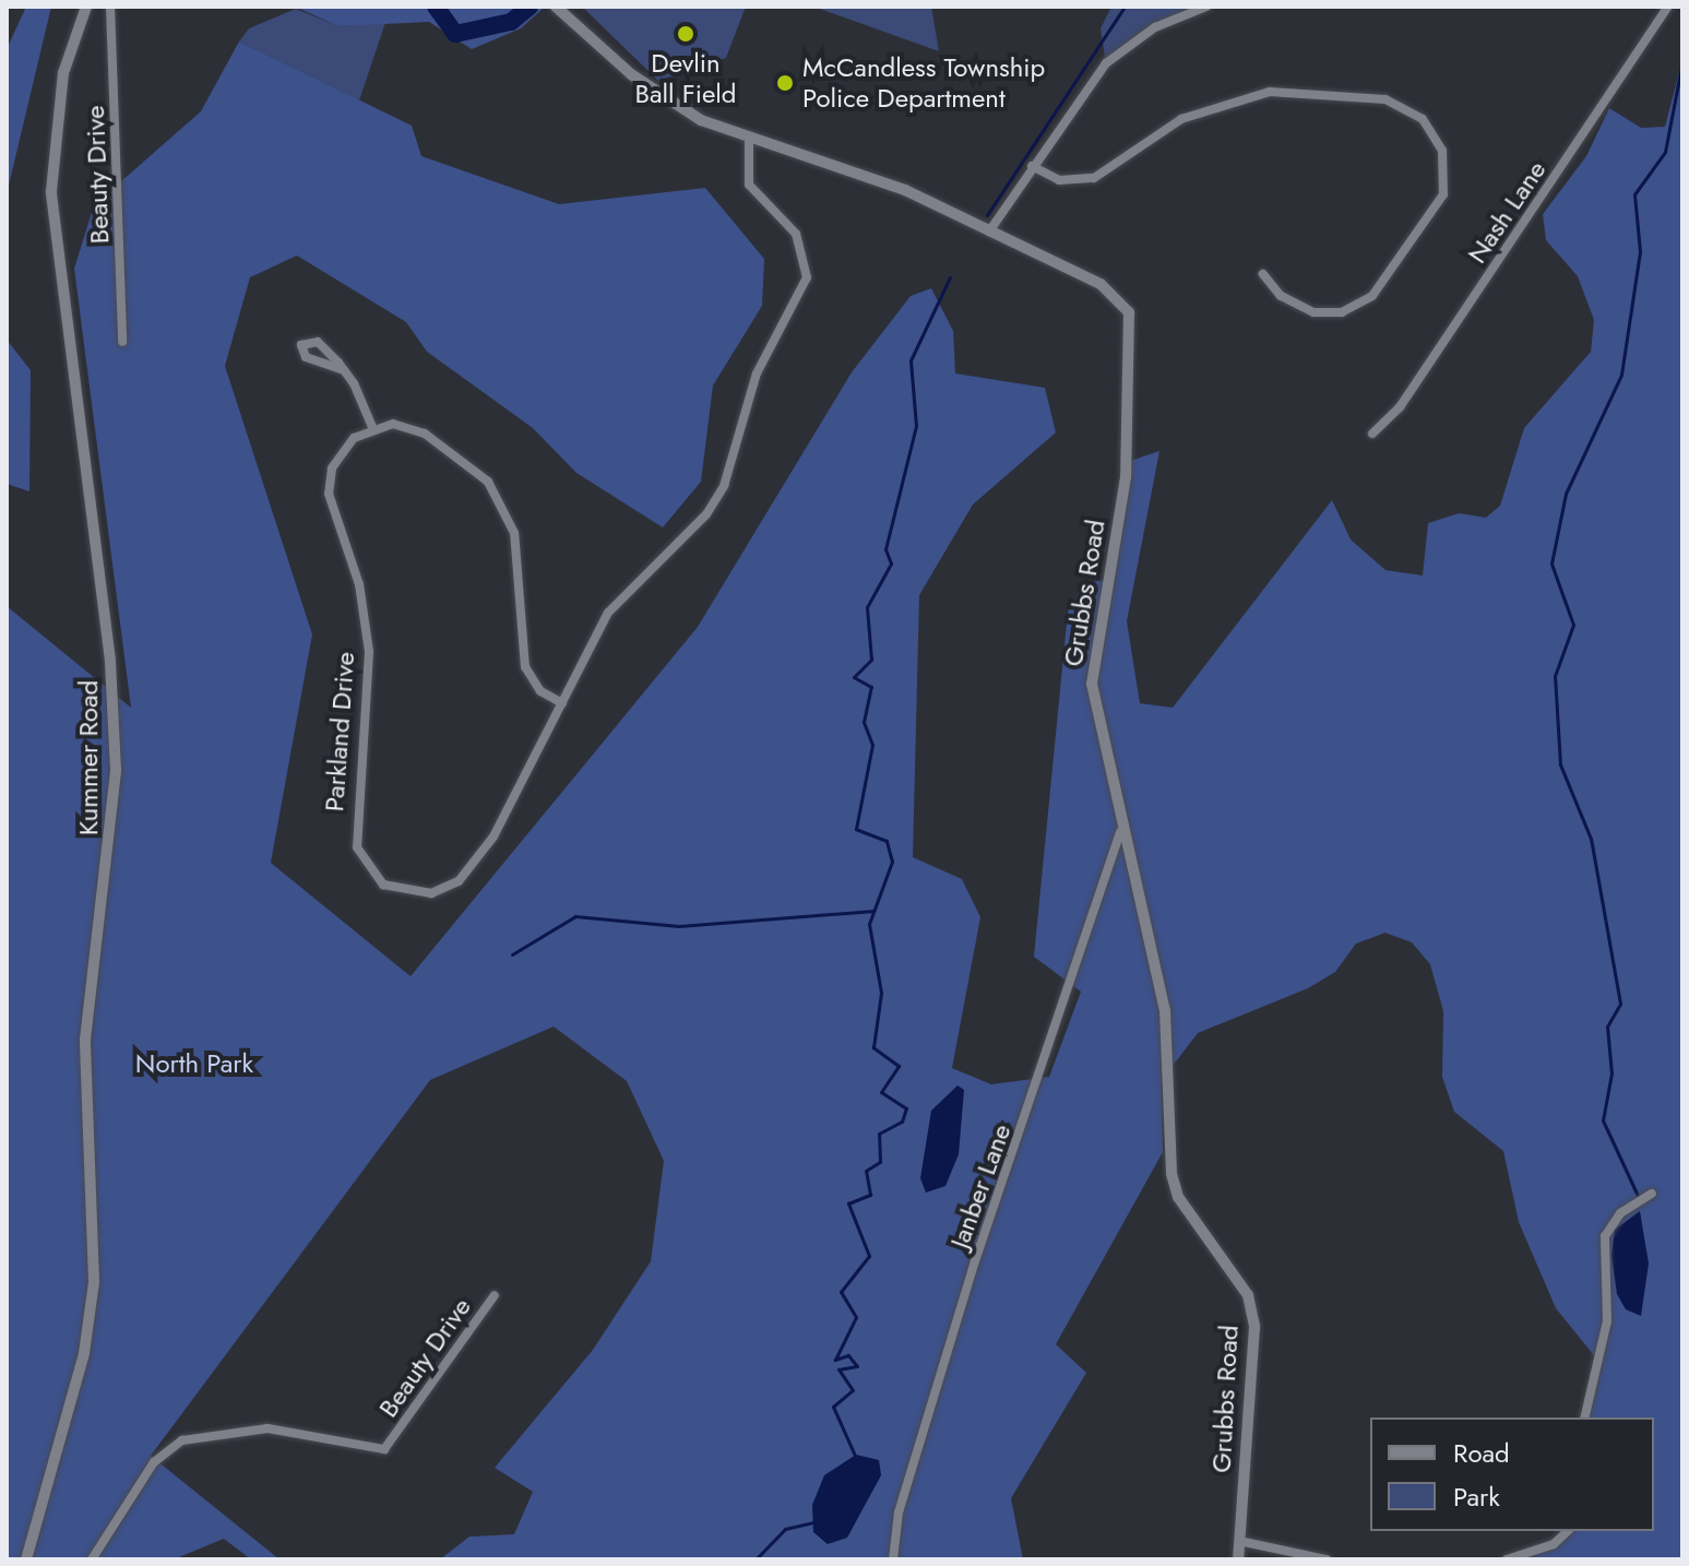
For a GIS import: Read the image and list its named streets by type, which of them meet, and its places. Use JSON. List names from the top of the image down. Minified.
{"streets":{"street":["Beauty Drive","Nash Lane","Grubbs Road","Parkland Drive","Kummer Road","Janber Lane"]},"crossings":[["Grubbs Road","Parkland Drive"],["Grubbs Road","Janber Lane"]],"parks":["North Park"],"places":["Devlin Ball Field","McCandless Township Police Department"],"legend":["Road","Park"]}
